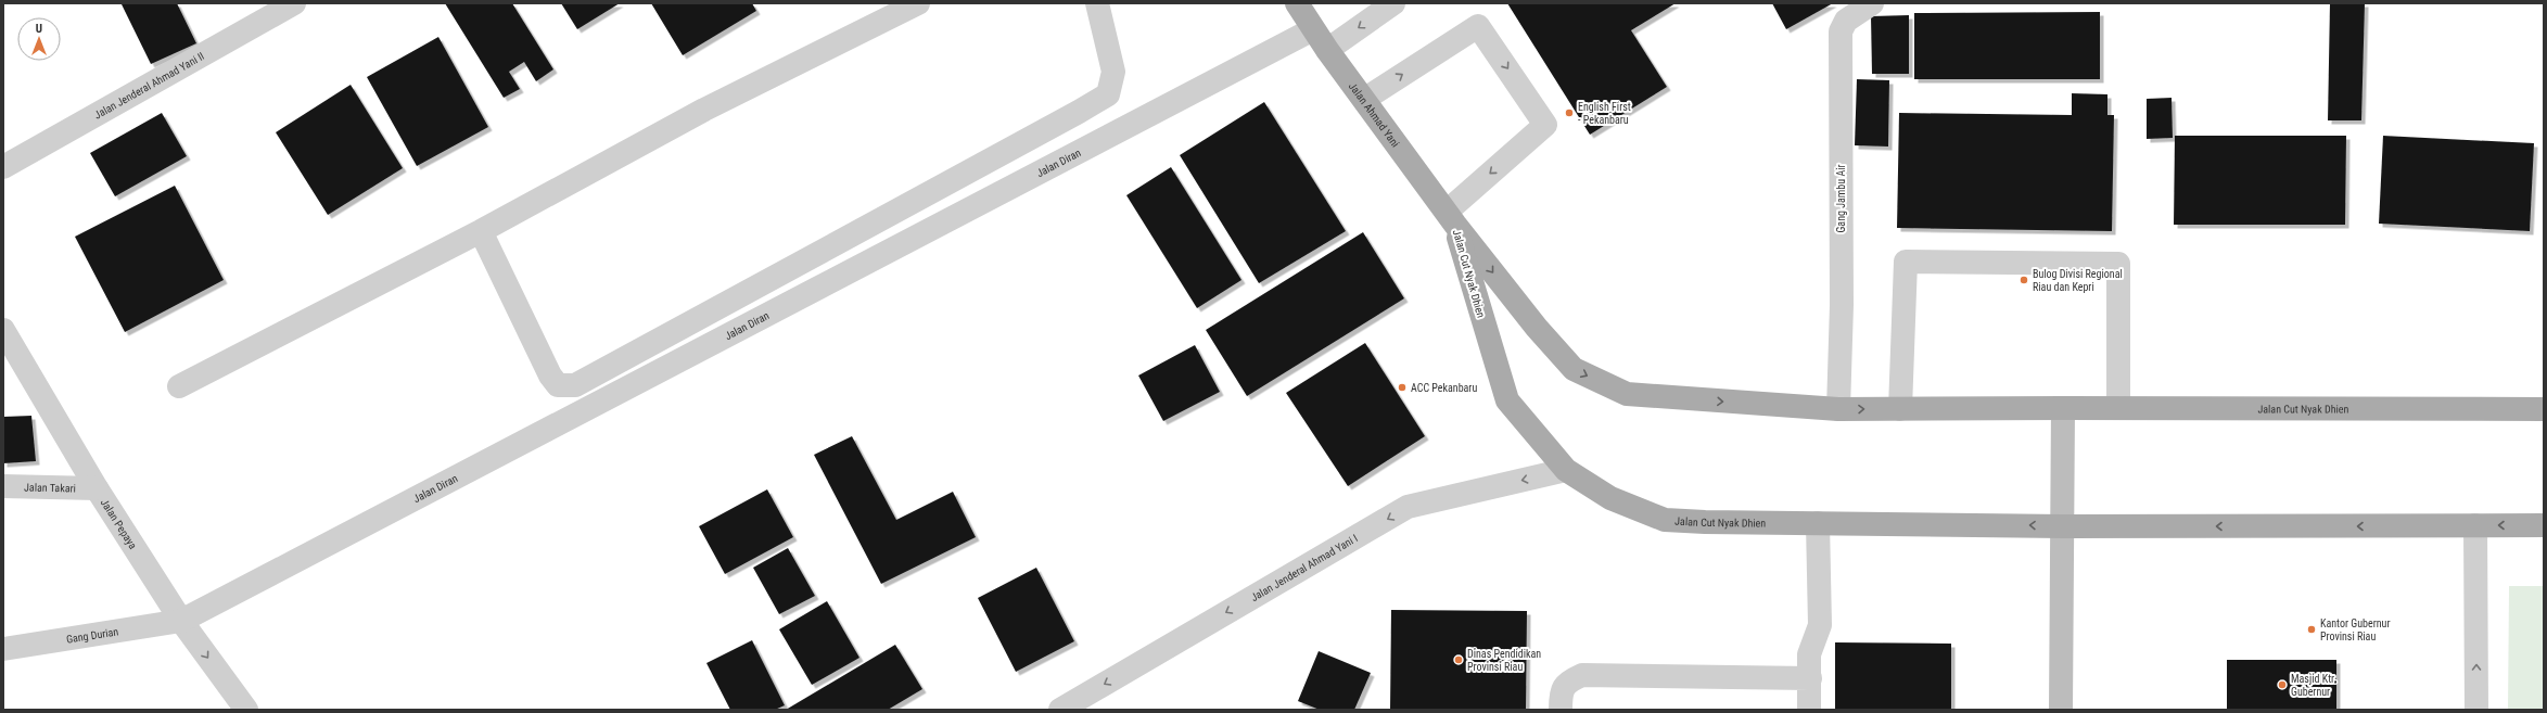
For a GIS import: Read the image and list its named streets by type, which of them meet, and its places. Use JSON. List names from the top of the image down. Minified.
{"streets":{"main road":["Jalan Ahmad Yani","Jalan Cut Nyak Dhien"],"street":["Jalan Jenderal Ahmad Yani II","Jalan Diran","Gang Jambu Air","Jalan Takari","Jalan Pepaya","Jalan Jenderal Ahmad Yani I","Gang Durian"]},"crossings":[["Jalan Ahmad Yani","Jalan Diran"],["Jalan Ahmad Yani","Jalan Cut Nyak Dhien"],["Jalan Diran","Jalan Pepaya"],["Jalan Diran","Gang Durian"],["Gang Jambu Air","Jalan Cut Nyak Dhien"],["Jalan Cut Nyak Dhien","Jalan Jenderal Ahmad Yani I"],["Jalan Takari","Jalan Pepaya"],["Jalan Pepaya","Gang Durian"]],"one_way":["Jalan Jenderal Ahmad Yani I"],"places":["English First - Pekanbaru","Bulog Divisi Regional Riau dan Kepri","ACC Pekanbaru","Kantor Gubernur Provinsi Riau","Dinas Pendidikan Provinsi Riau","Masjid Ktr. Gubernur"],"north":"top"}
